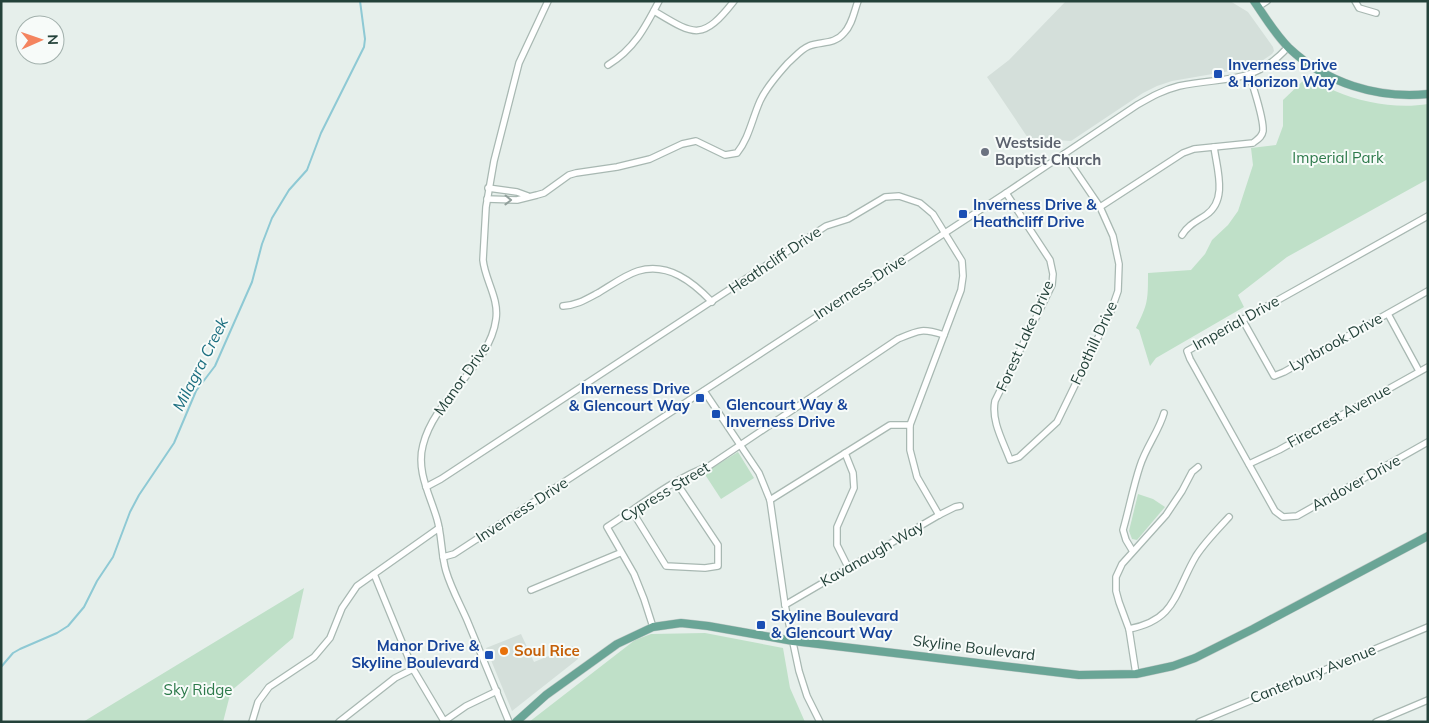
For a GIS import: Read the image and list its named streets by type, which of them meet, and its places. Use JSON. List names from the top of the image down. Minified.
{"streets":{"main road":["Skyline Boulevard"],"street":["Heathcliff Drive","Inverness Drive","Imperial Drive","Forest Lake Drive","Lynbrook Drive","Foothill Drive","Manor Drive","Firecrest Avenue","Andover Drive","Cypress Street","Kavanaugh Way","Canterbury Avenue"]},"crossings":[["Heathcliff Drive","Inverness Drive"],["Heathcliff Drive","Manor Drive"],["Heathcliff Drive","Cypress Street"],["Heathcliff Drive","Kavanaugh Way"],["Inverness Drive","Forest Lake Drive"],["Inverness Drive","Foothill Drive"],["Inverness Drive","Manor Drive"],["Imperial Drive","Lynbrook Drive"],["Imperial Drive","Firecrest Avenue"],["Imperial Drive","Andover Drive"],["Forest Lake Drive","Foothill Drive"],["Cypress Street","Skyline Boulevard"]],"water":["Milagra Creek"],"parks":["Imperial Park","Sky Ridge"],"places":{"transit":["Inverness Drive & Horizon Way","Inverness Drive & Heathcliff Drive","Inverness Drive & Glencourt Way","Glencourt Way & Inverness Drive","Skyline Boulevard & Glencourt Way","Manor Drive & Skyline Boulevard"],"other":["Westside Baptist Church","Soul Rice"]},"north":"right"}
